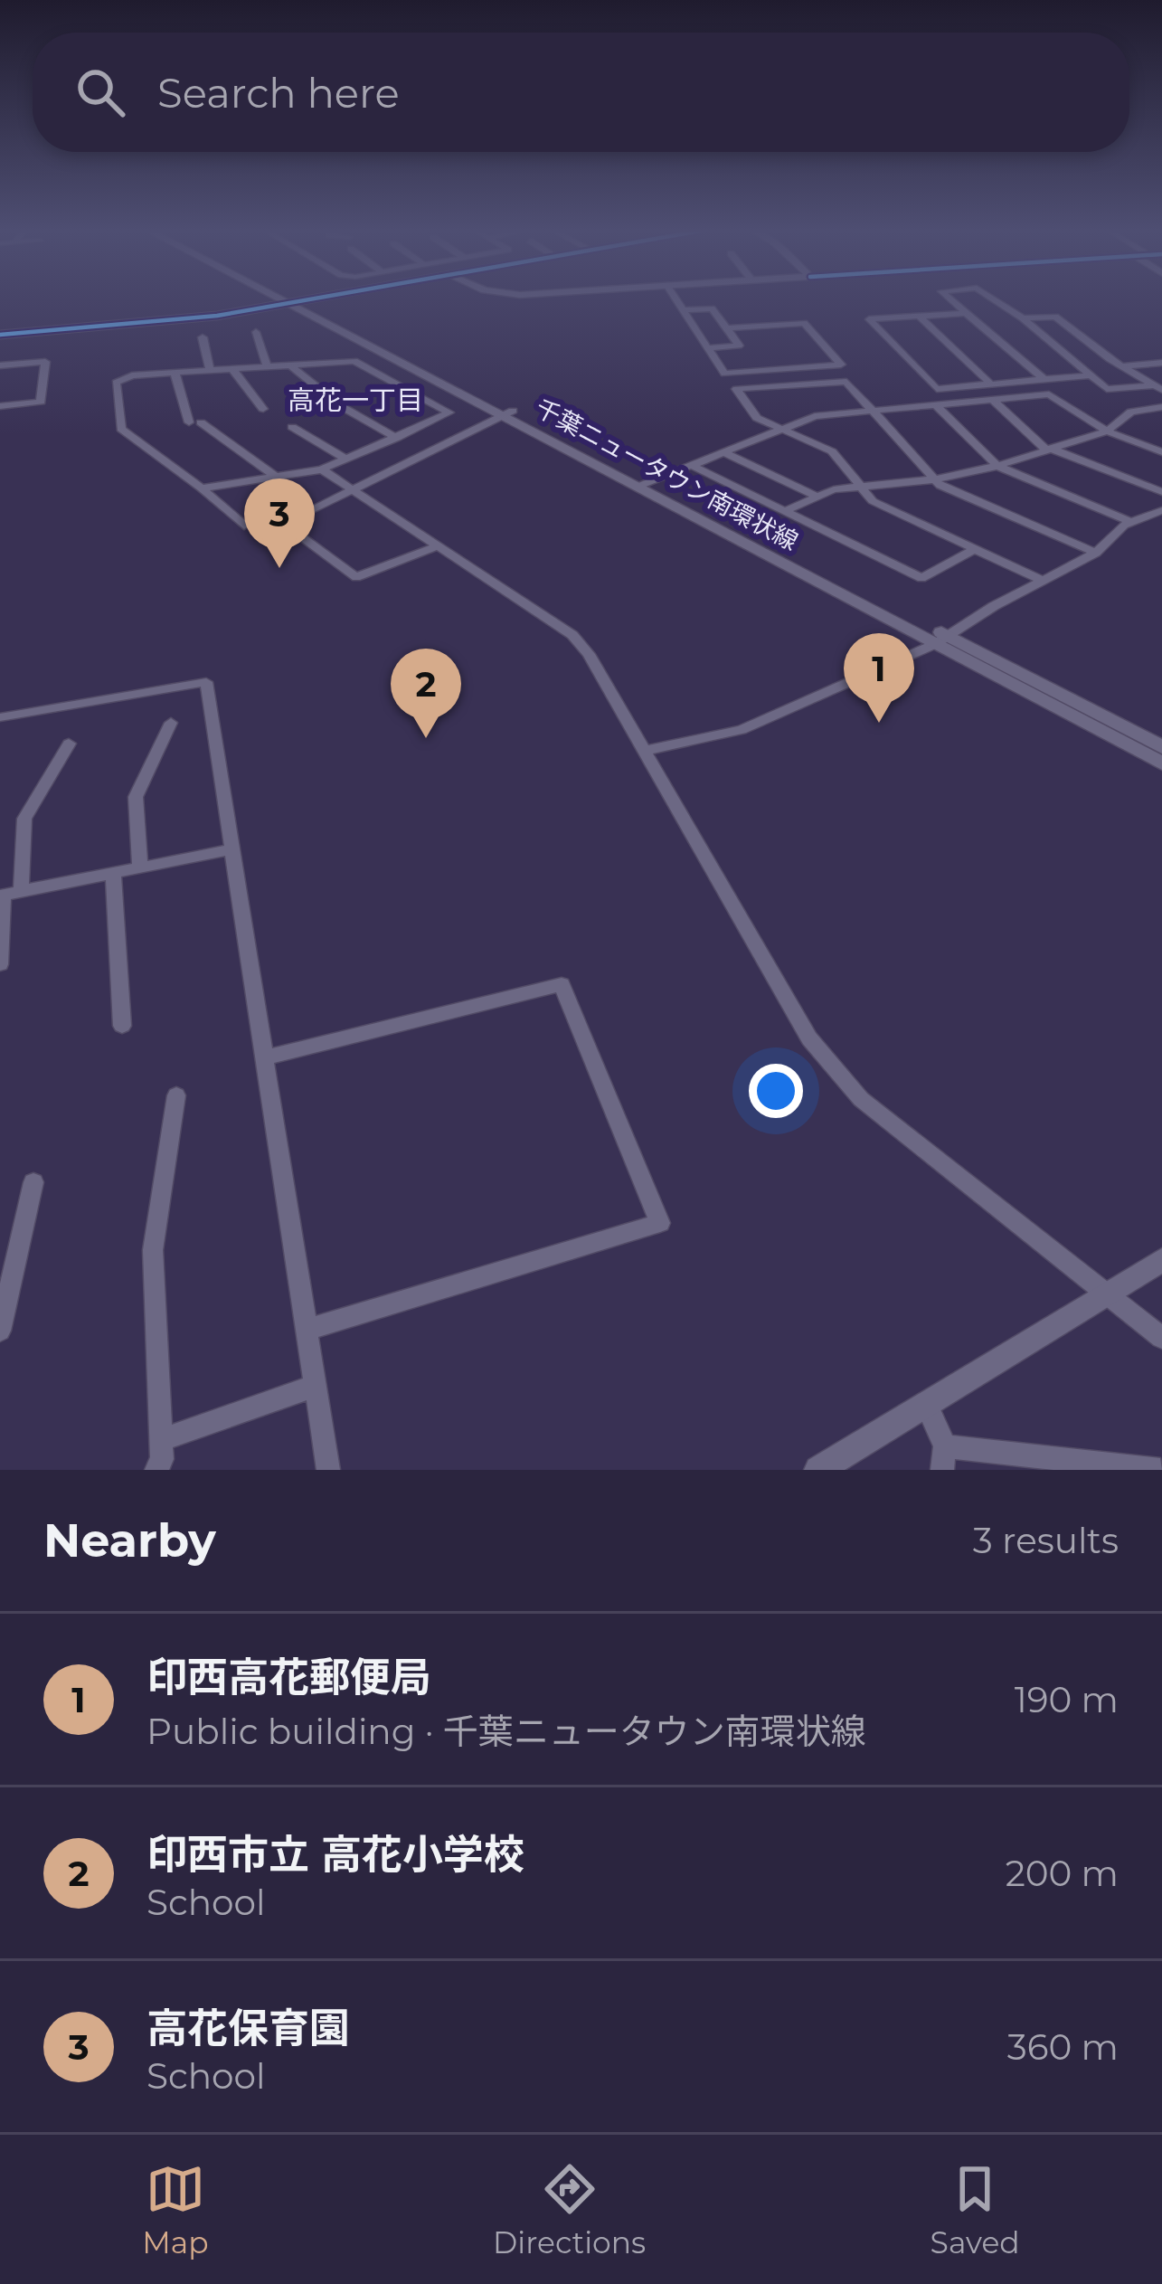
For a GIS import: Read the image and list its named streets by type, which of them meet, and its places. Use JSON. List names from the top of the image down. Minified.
{"streets":{"main road":["千葉ニュータウン南環状線"]},"districts":["高花一丁目"],"page":{"search":"Search here","pins":["3","1","2"],"heading":["Nearby","3 results"],"list":[{"mark":"1","name":"印西高花郵便局","note":"Public building · 千葉ニュータウン南環状線","value":"190 m"},{"mark":"2","name":"印西市立 高花小学校","note":"School","value":"200 m"},{"mark":"3","name":"高花保育園","note":"School","value":"360 m"}],"nav":["Map","Directions","Saved"]}}
